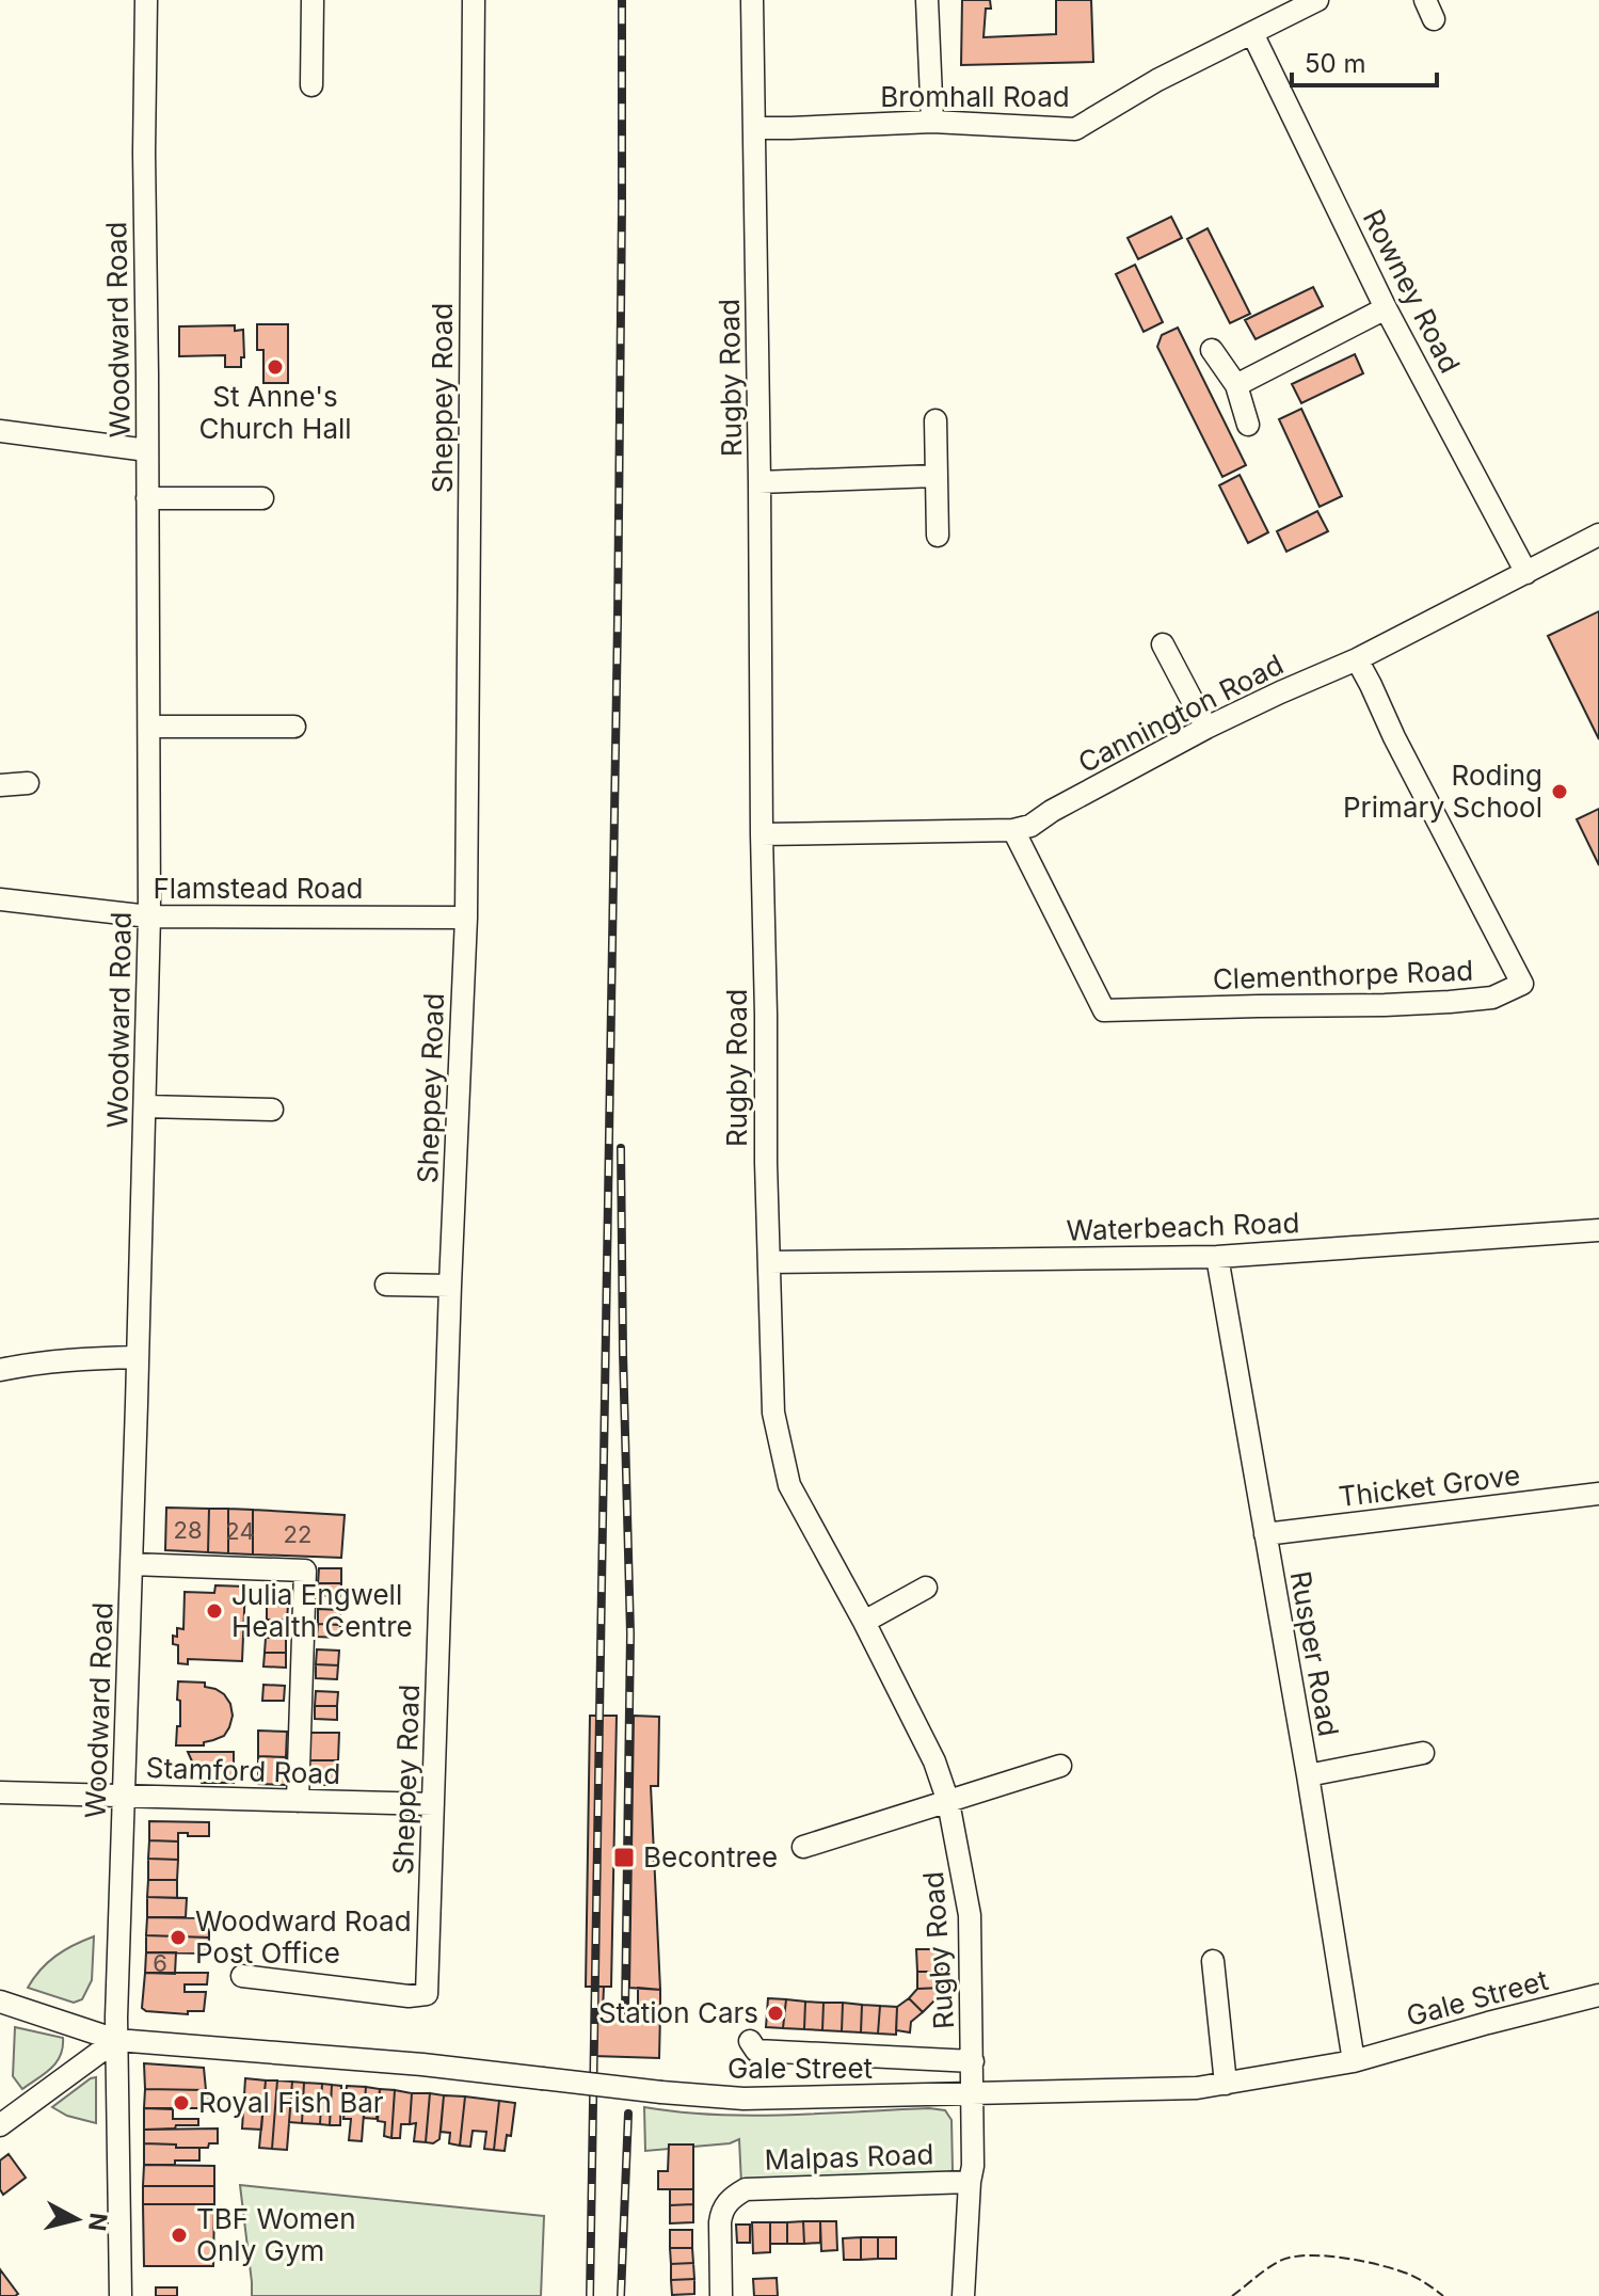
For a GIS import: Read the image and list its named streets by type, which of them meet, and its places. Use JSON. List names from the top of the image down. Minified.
{"streets":{"street":["Bromhall Road","Rowney Road","Woodward Road","Rugby Road","Sheppey Road","Cannington Road","Flamstead Road","Clementhorpe Road","Waterbeach Road","Thicket Grove","Rusper Road","Stamford Road","Gale Street","Malpas Road"]},"crossings":[["Bromhall Road","Rowney Road"],["Bromhall Road","Rugby Road"],["Rowney Road","Cannington Road"],["Woodward Road","Flamstead Road"],["Woodward Road","Stamford Road"],["Woodward Road","Gale Street"],["Rugby Road","Cannington Road"],["Rugby Road","Waterbeach Road"],["Rugby Road","Gale Street"],["Rugby Road","Malpas Road"],["Sheppey Road","Flamstead Road"],["Sheppey Road","Stamford Road"],["Cannington Road","Clementhorpe Road"],["Waterbeach Road","Rusper Road"],["Thicket Grove","Rusper Road"],["Rusper Road","Gale Street"]],"places":{"other":["St Anne's Church Hall","Roding Primary School","Julia Engwell Health Centre","Woodward Road Post Office","Station Cars","Royal Fish Bar","TBF Women Only Gym"],"transit":["Becontree"]},"house_numbers":["28","24","22","6"],"scale_bar":"50 m","north":"right"}
